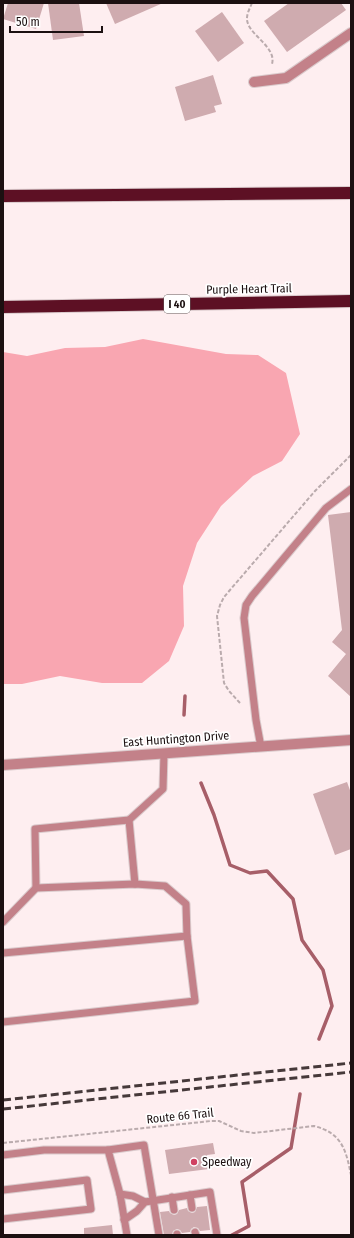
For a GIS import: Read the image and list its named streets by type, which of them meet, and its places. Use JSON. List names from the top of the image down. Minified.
{"streets":{"highway":["Purple Heart Trail","I 40"],"street":["East Huntington Drive"],"path":["Route 66 Trail"]},"places":["Speedway"],"scale_bar":"50 m"}
